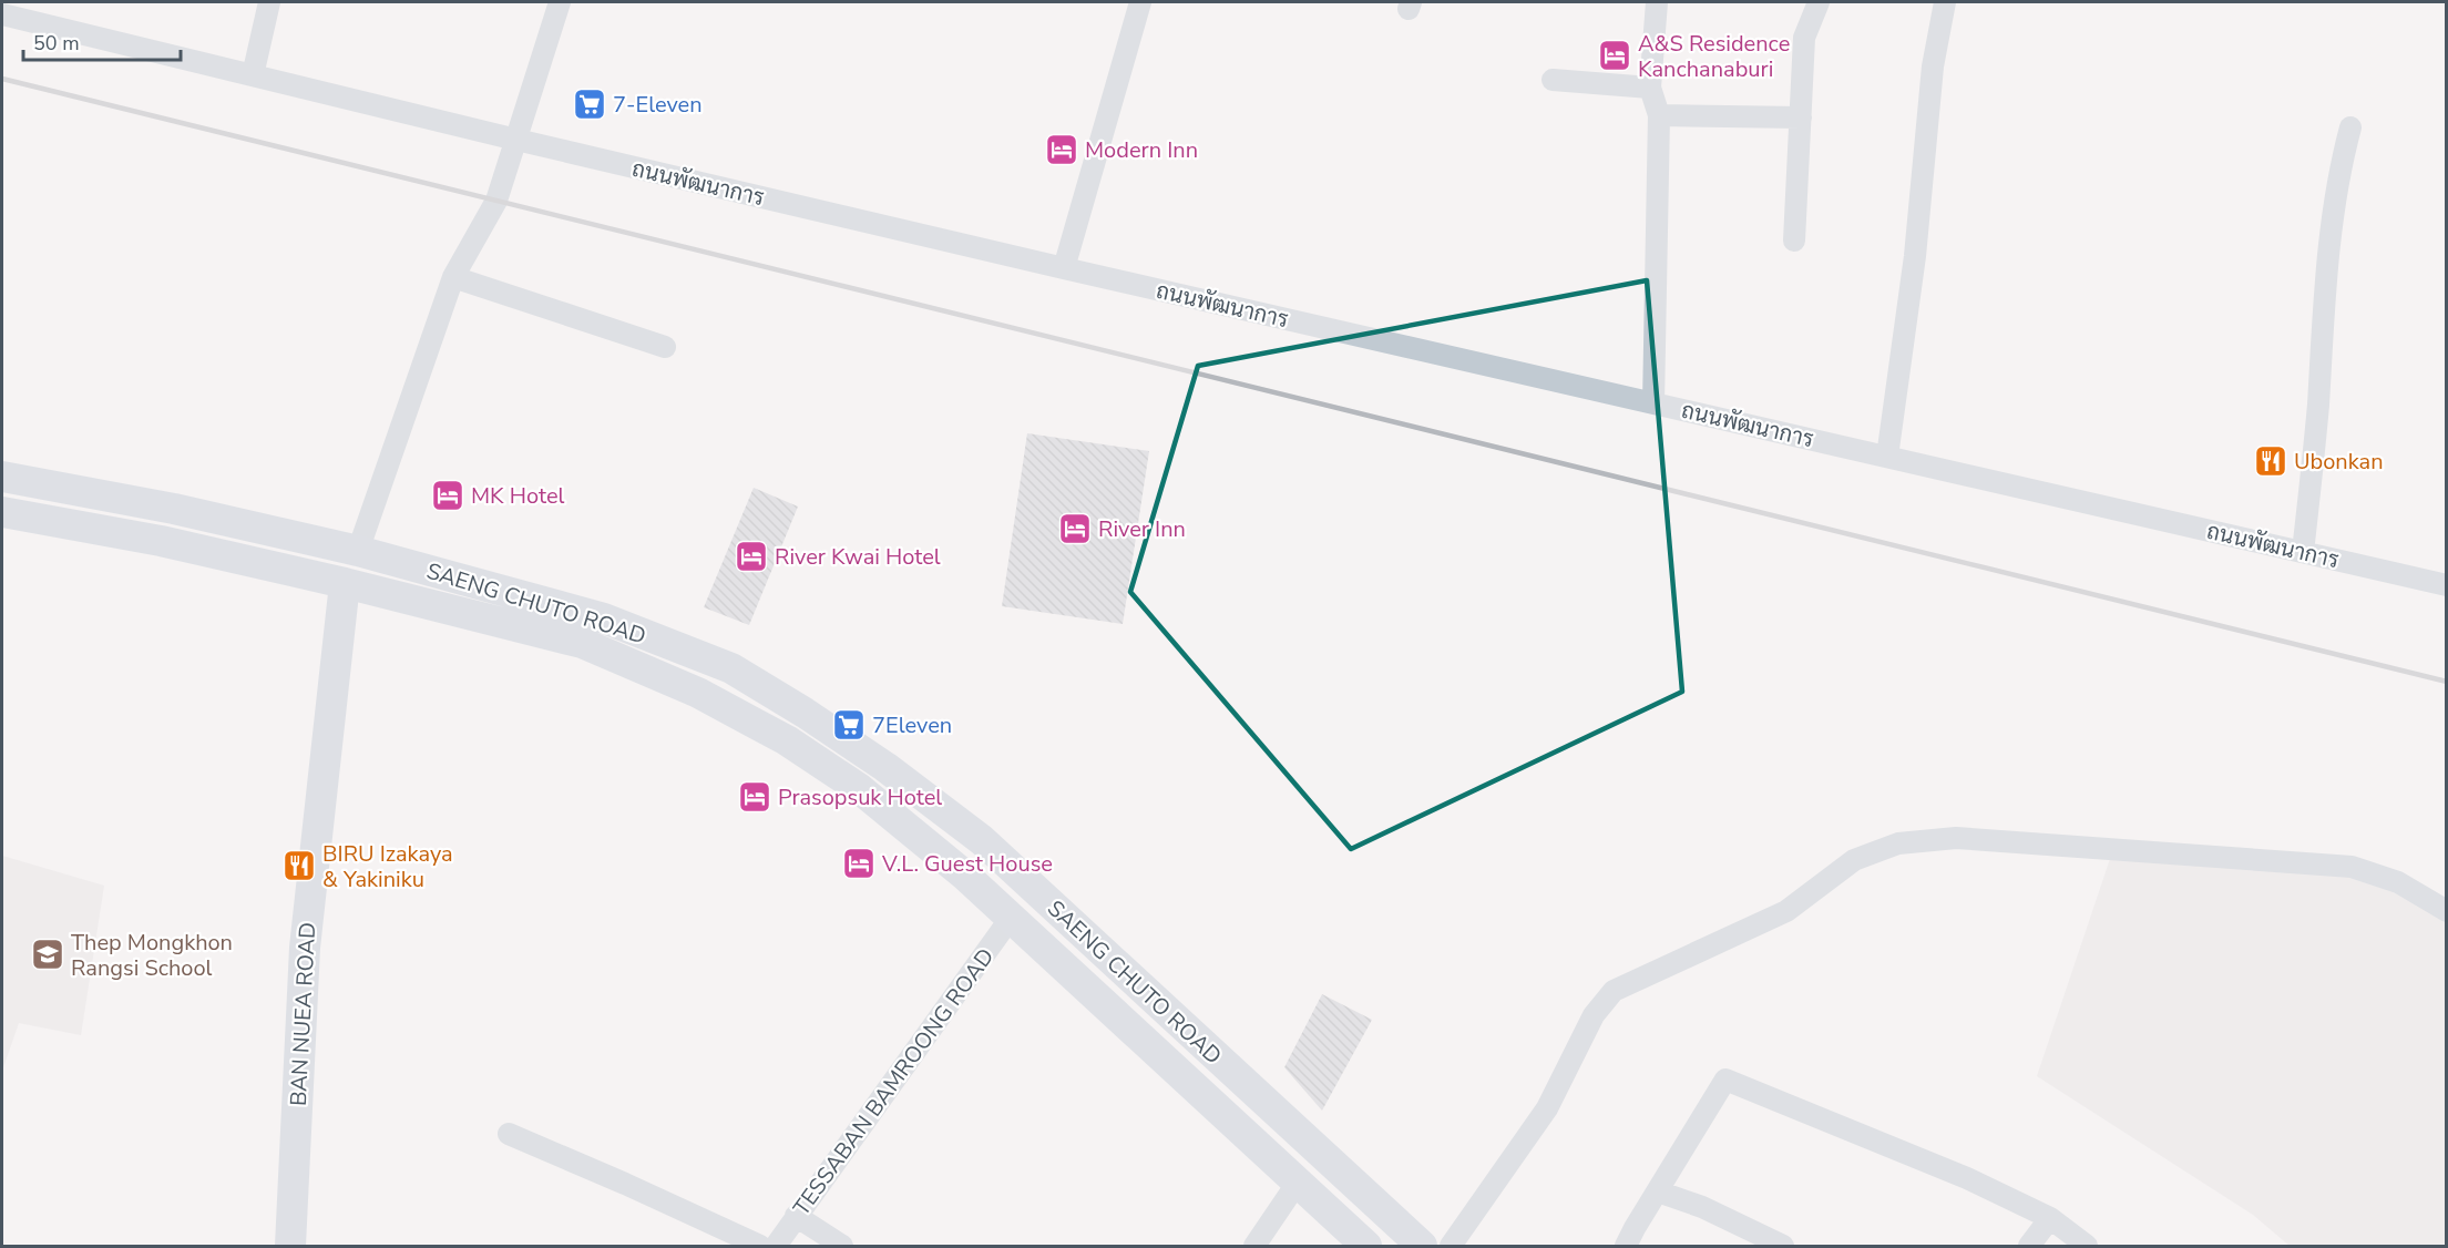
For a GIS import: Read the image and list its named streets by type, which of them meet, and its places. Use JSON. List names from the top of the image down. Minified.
{"streets":{"main road":["SAENG CHUTO ROAD","BAN NUEA ROAD"],"street":["ถนนพัฒนาการ","TESSABAN BAMROONG ROAD"]},"crossings":[["SAENG CHUTO ROAD","BAN NUEA ROAD"],["SAENG CHUTO ROAD","TESSABAN BAMROONG ROAD"]],"places":{"hotel":["A&S Residence Kanchanaburi","Modern Inn","MK Hotel","River Inn","River Kwai Hotel","Prasopsuk Hotel","V.L. Guest House"],"supermarket":["7-Eleven","7Eleven"],"restaurant":["Ubonkan","BIRU Izakaya & Yakiniku"],"school or university":["Thep Mongkhon Rangsi School"]},"scale_bar":"50 m"}
